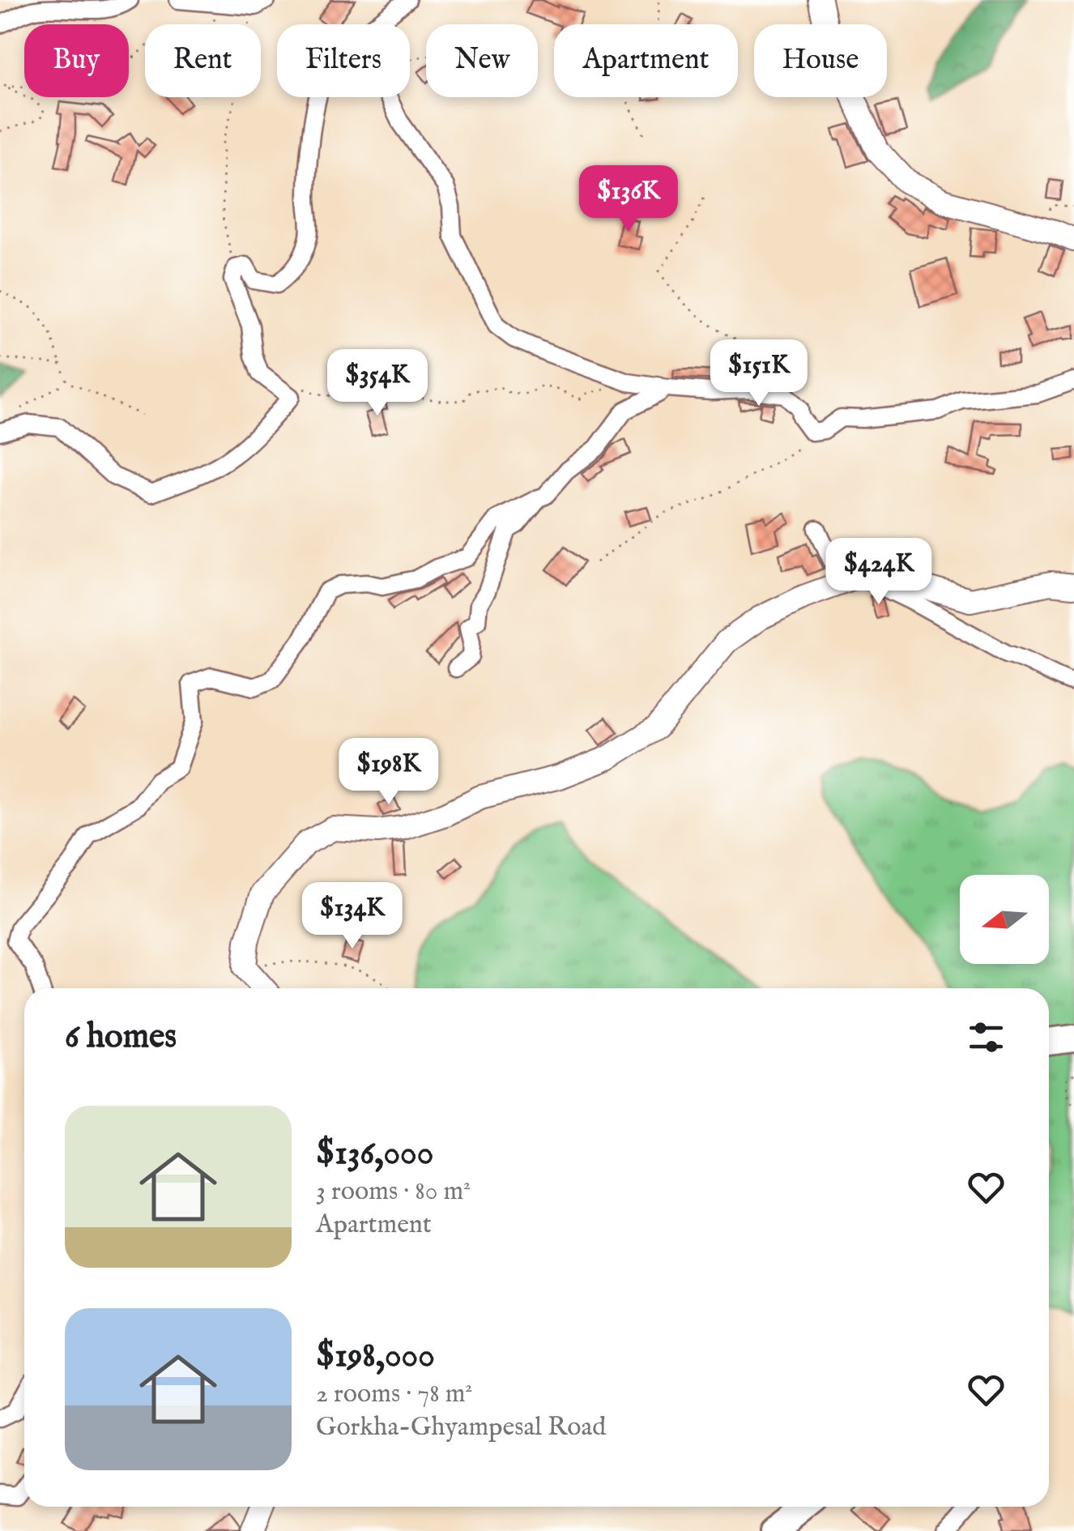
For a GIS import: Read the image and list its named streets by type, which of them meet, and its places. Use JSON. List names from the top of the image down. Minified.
{"north":"left","page":{"chip":["Buy","Rent","Filters","New","Apartment","House"],"price":["$136K","$151K","$354K","$424K","$198K","$134K"],"heading":"6 homes","list":[{"name":"$136,000","note":"3 rooms · 80 m² · Apartment"},{"name":"$198,000","note":"2 rooms · 78 m² · Gorkha-Ghyampesal Road"}]}}
